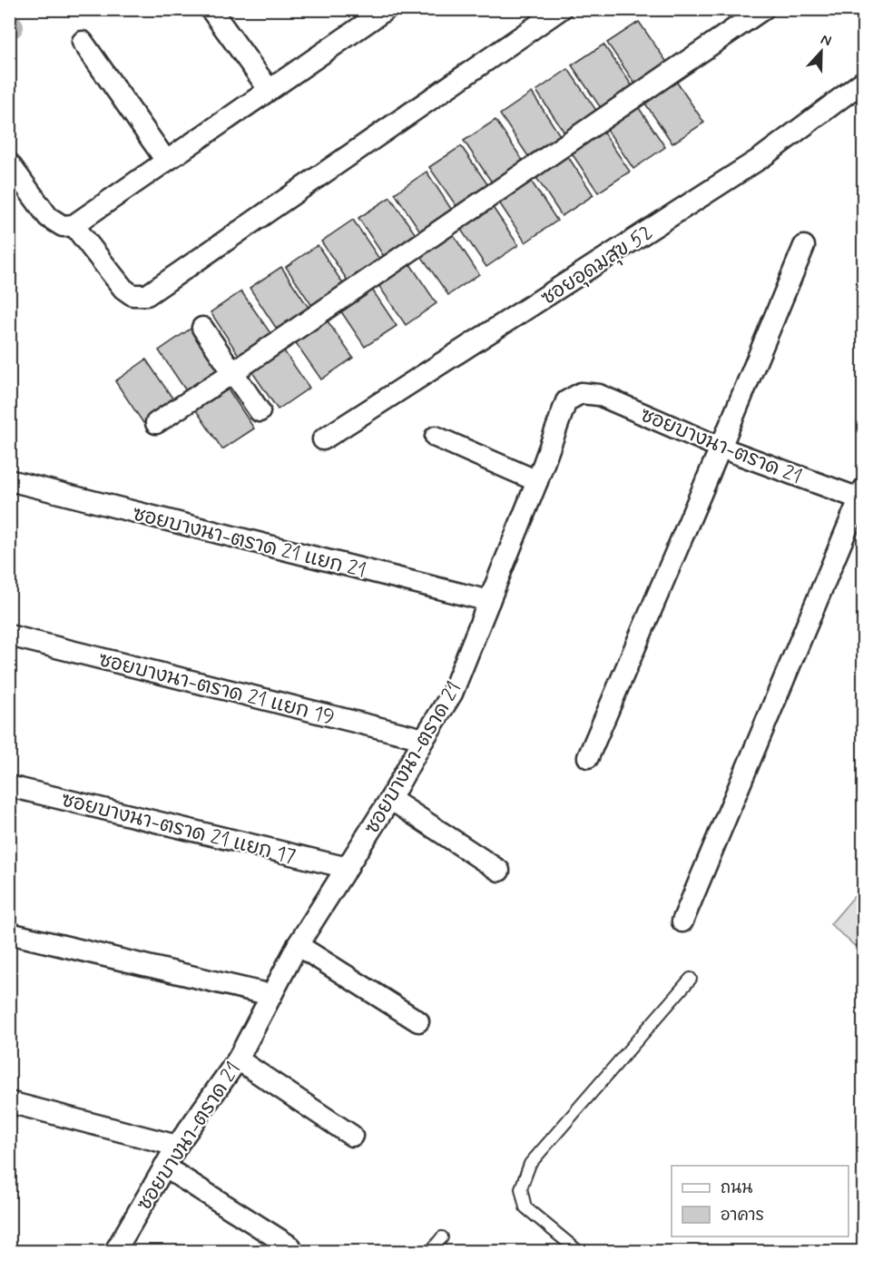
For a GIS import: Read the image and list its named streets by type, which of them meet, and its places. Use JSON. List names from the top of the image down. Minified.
{"streets":{"street":["ซอยอุดมสุข 52","ซอยบางนา-ตราด 21","ซอยบางนา-ตราด 21 แยก 21","ซอยบางนา-ตราด 21 แยก 19","ซอยบางนา-ตราด 21 แยก 17"]},"crossings":[["ซอยบางนา-ตราด 21","ซอยบางนา-ตราด 21 แยก 21"],["ซอยบางนา-ตราด 21","ซอยบางนา-ตราด 21 แยก 19"],["ซอยบางนา-ตราด 21","ซอยบางนา-ตราด 21 แยก 17"]],"legend":["ถนน","อาคาร"],"north":"top"}
